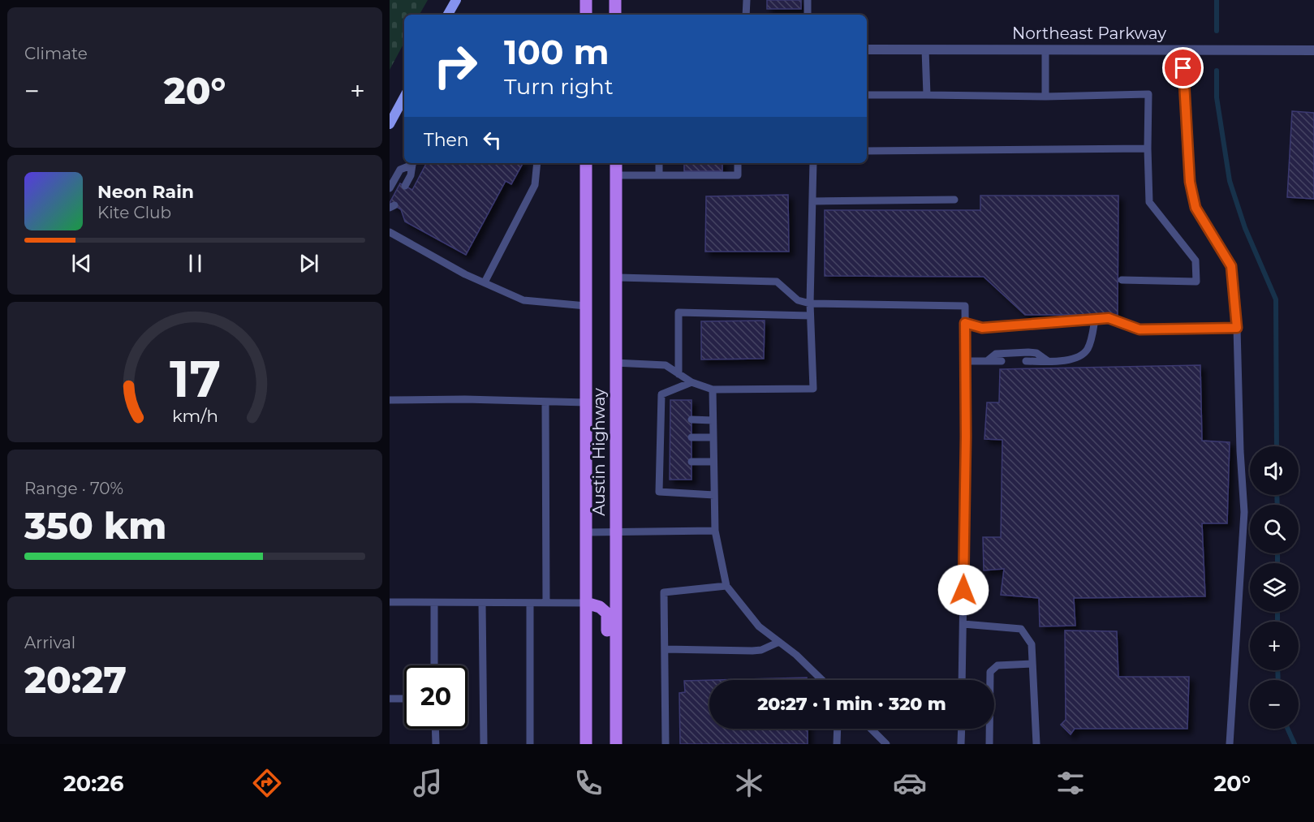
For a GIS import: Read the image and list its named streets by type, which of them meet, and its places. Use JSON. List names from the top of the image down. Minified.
{"streets":{"main road":["Austin Highway"],"street":["Northeast Parkway"]},"page":{"tile":["Climate",["Range · 70%","350 km"],["Arrival","20:27"]],"turn":["100 m","Turn right"],"heat":["−","20°","+"],"then":"Then","song":["Neon Rain","Kite Club"],"map_buttons":["+","−"],"limit":"20","trip":"20:27 · 1 min · 320 m","tabs":["20:26","20°"],"gauge":["17","km/h"]}}
